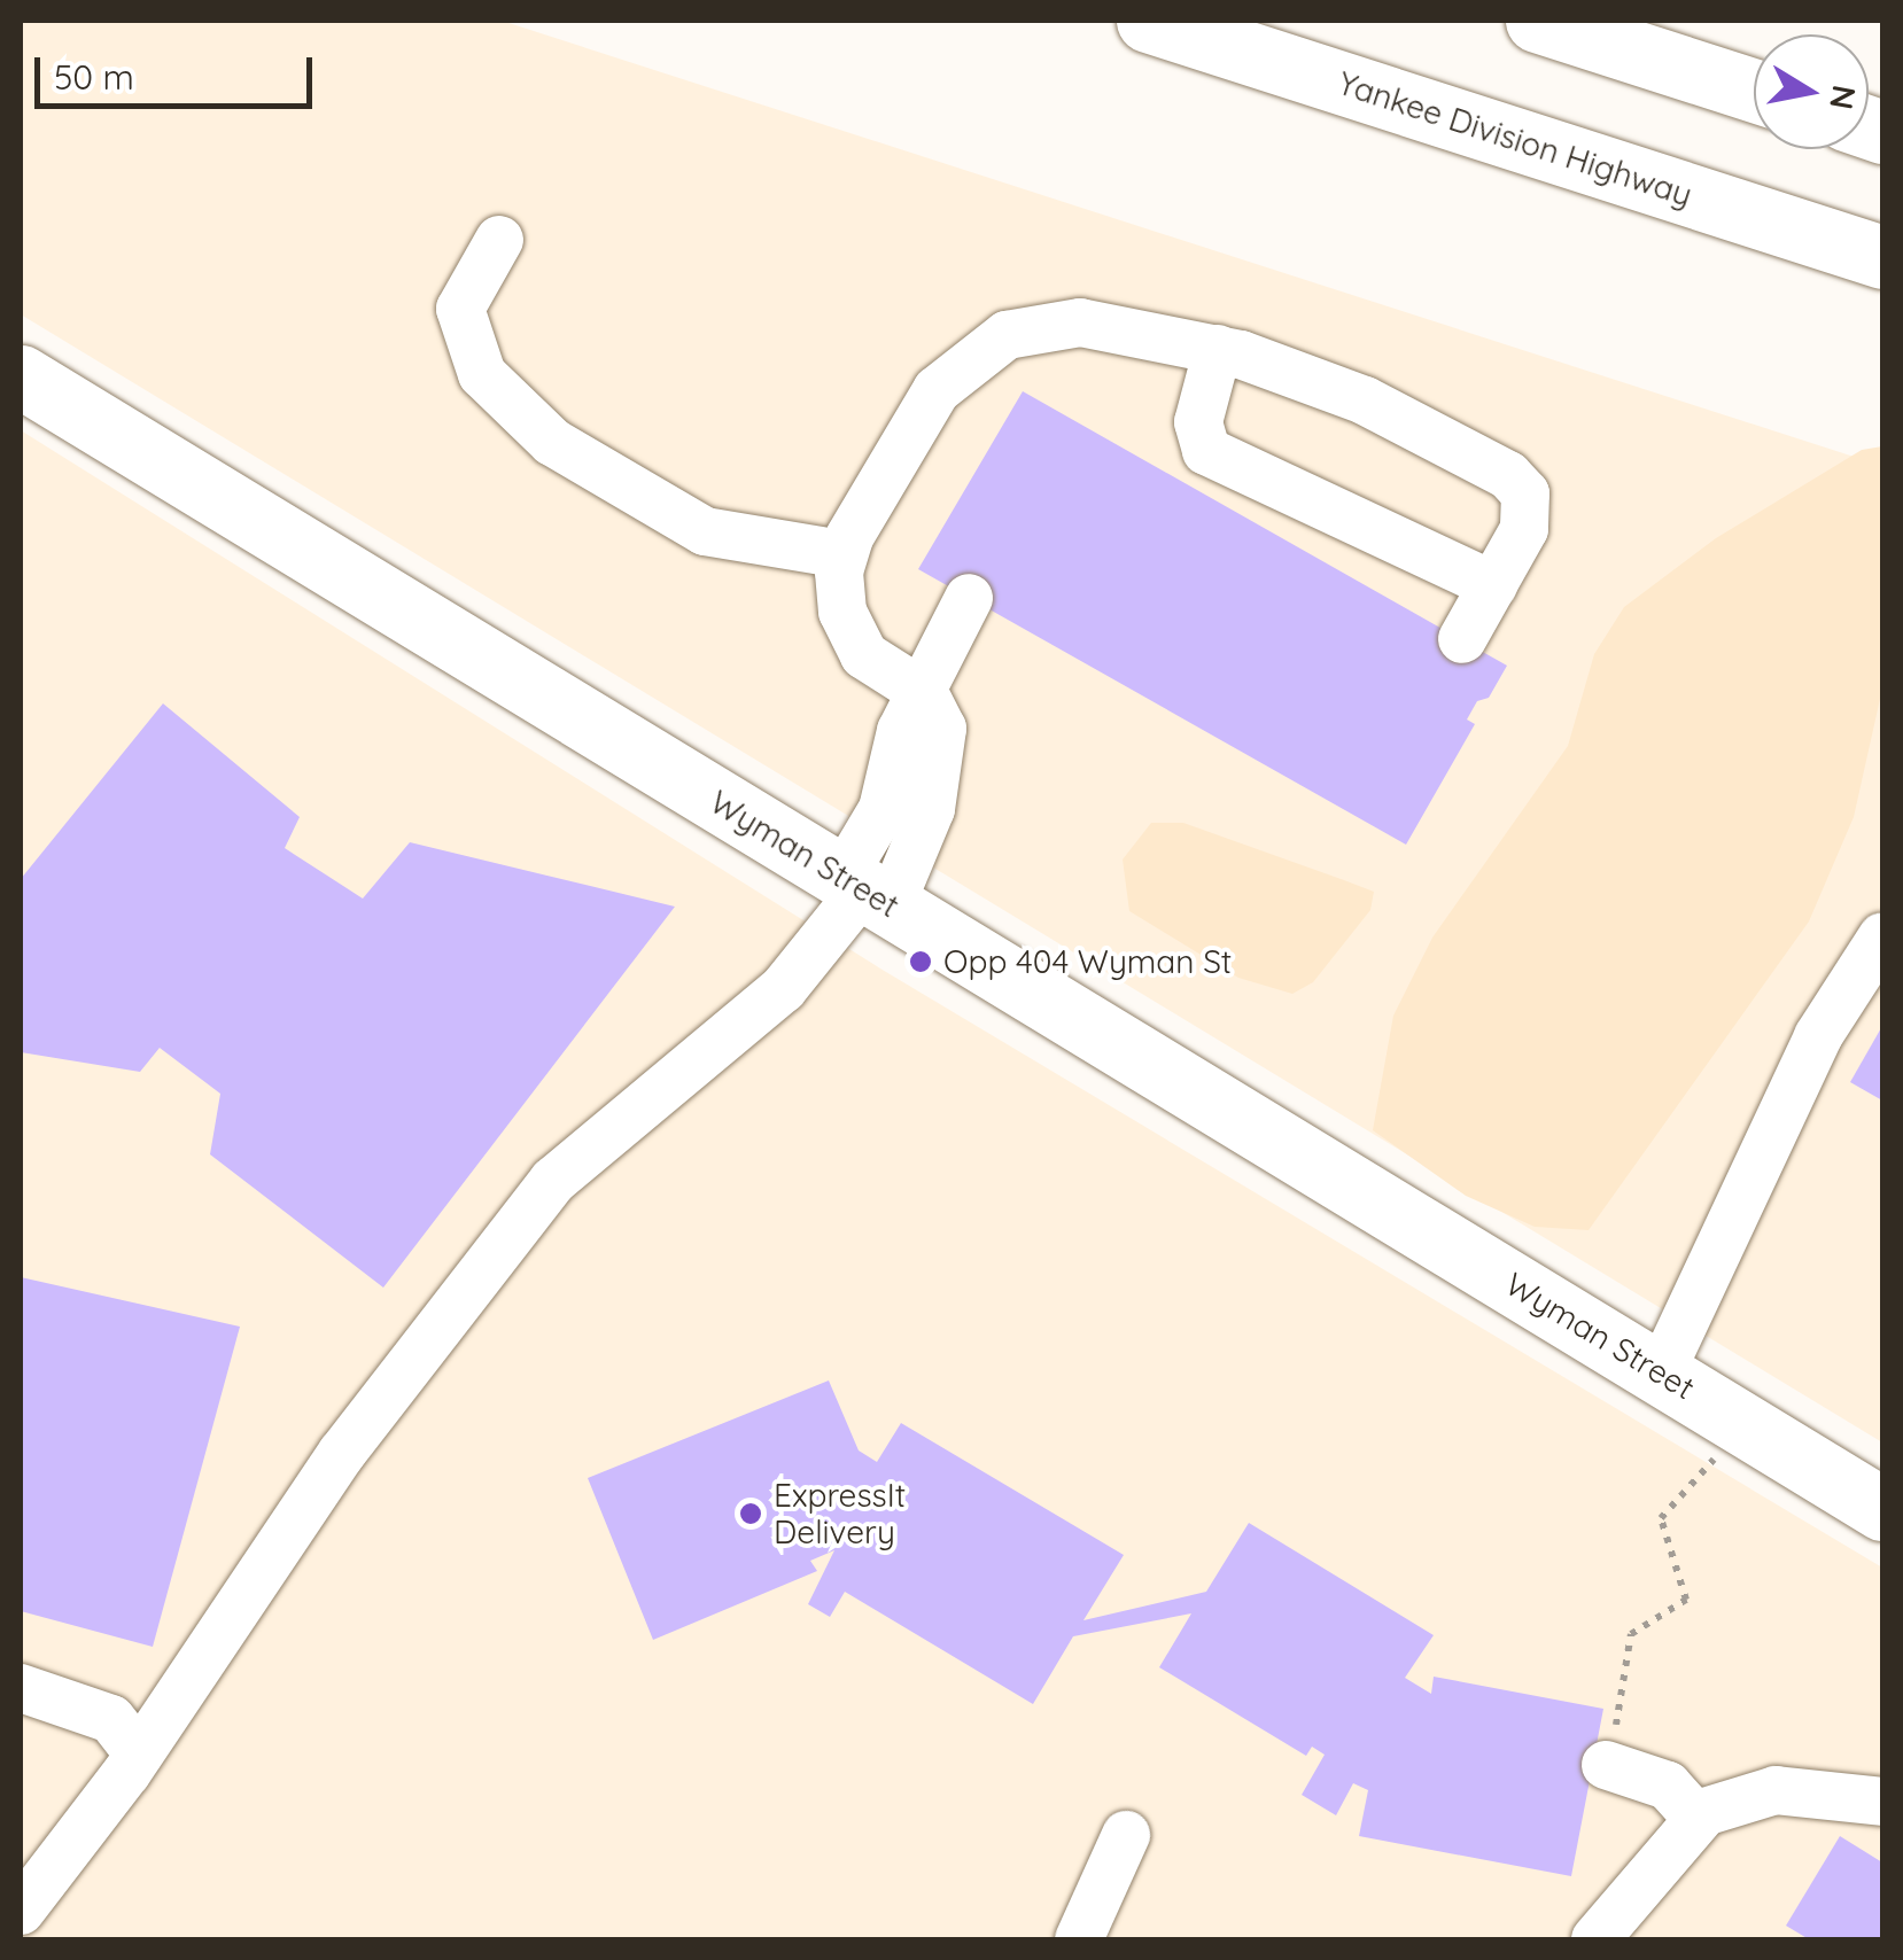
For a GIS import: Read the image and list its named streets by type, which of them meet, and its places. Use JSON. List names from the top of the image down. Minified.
{"streets":{"main road":["Yankee Division Highway","Wyman Street"]},"places":["Opp 404 Wyman St","ExpressIt Delivery"],"scale_bar":"50 m","north":"right"}
